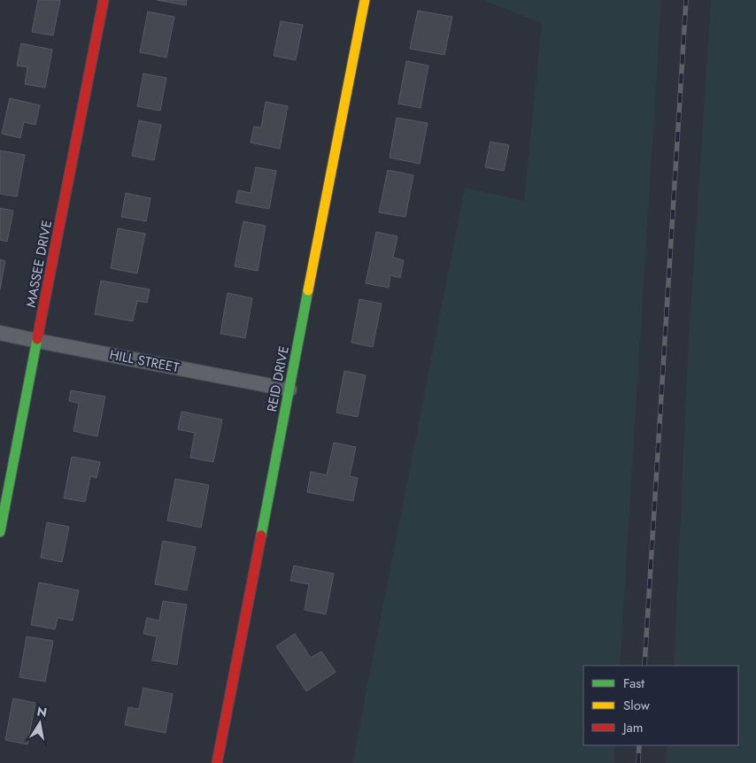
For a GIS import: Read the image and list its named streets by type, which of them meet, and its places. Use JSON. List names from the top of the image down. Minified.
{"streets":{"street":["MASSEE DRIVE","HILL STREET","REID DRIVE"]},"crossings":[["MASSEE DRIVE","HILL STREET"],["HILL STREET","REID DRIVE"]],"legend":["Fast","Slow","Jam"],"north":"top"}
